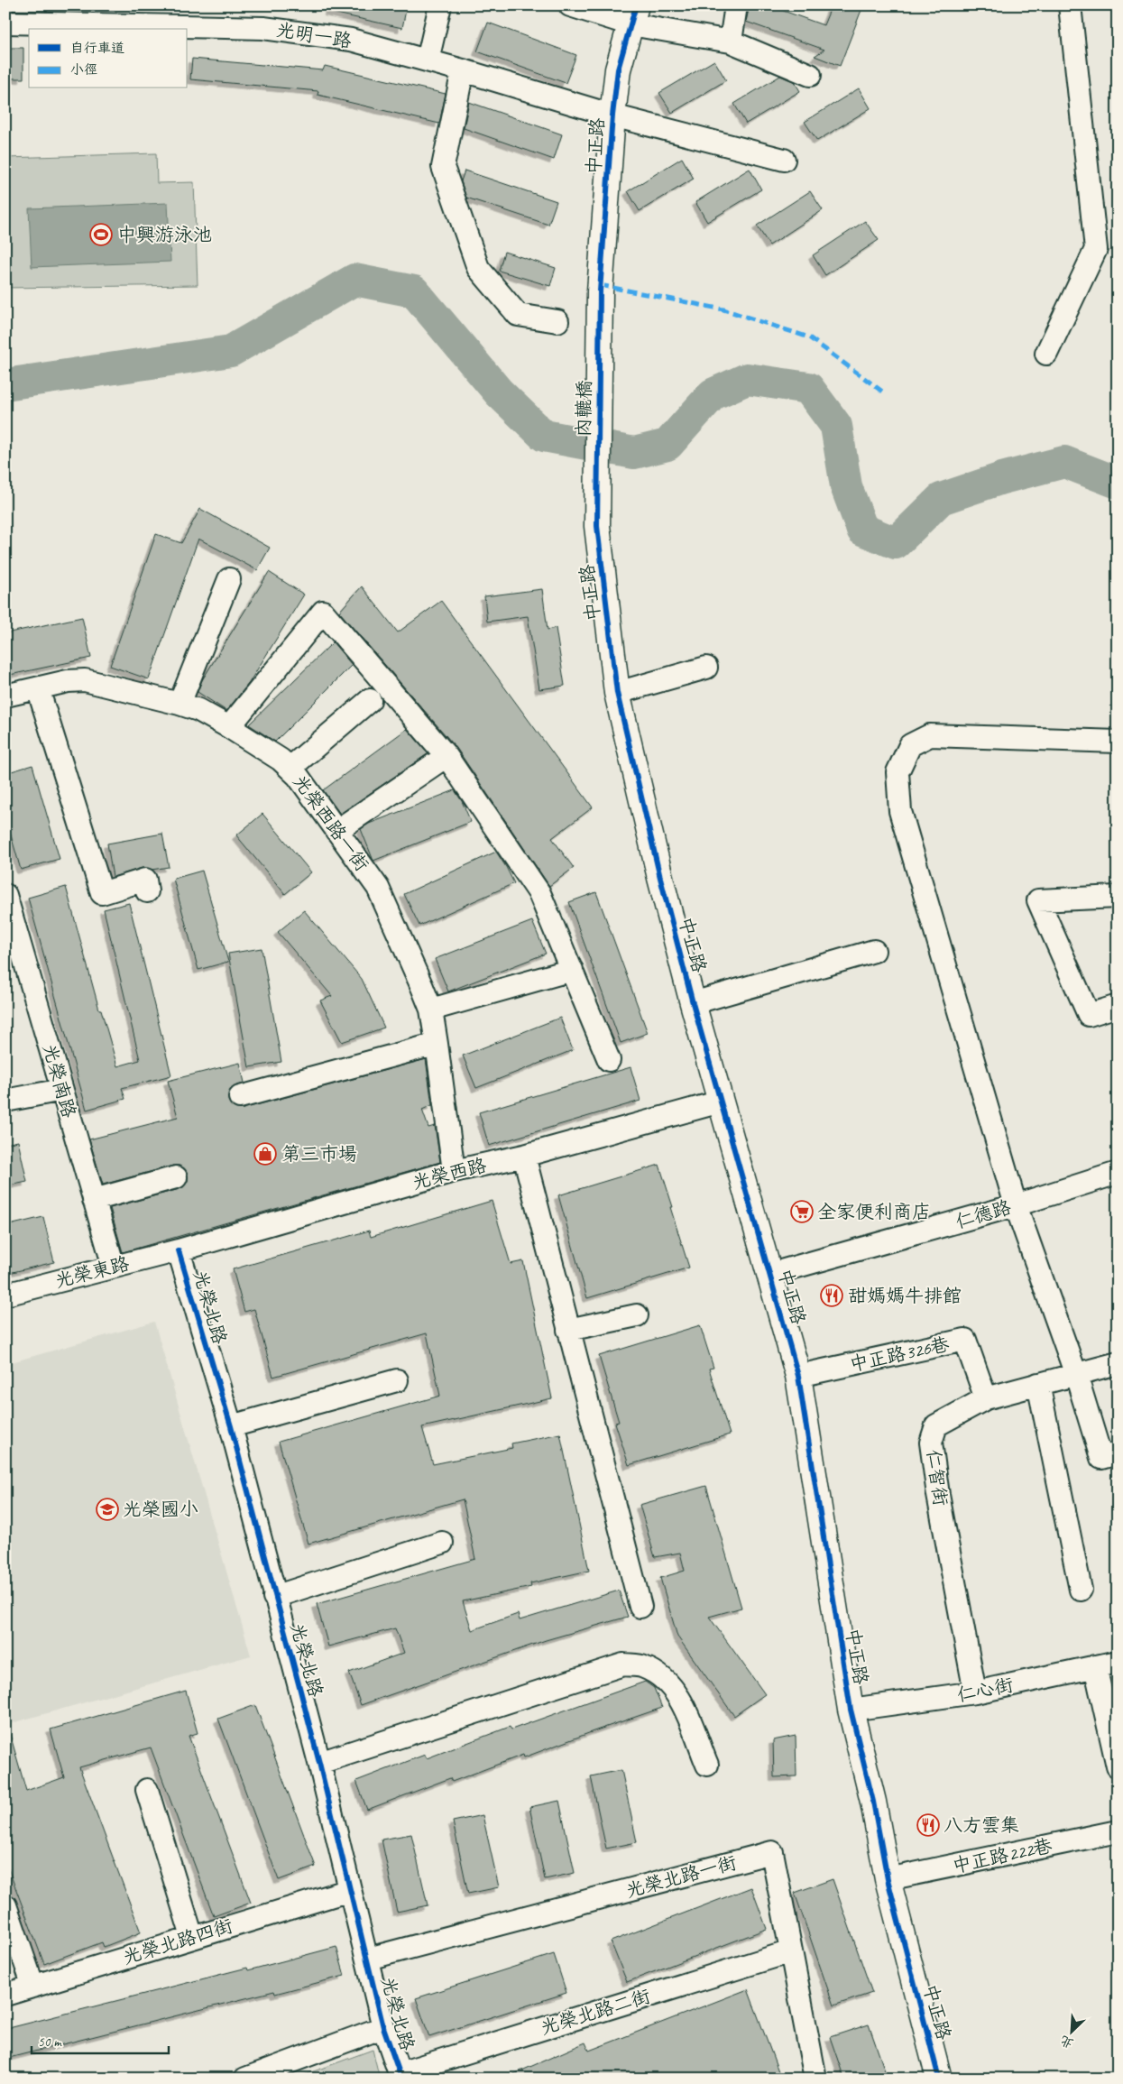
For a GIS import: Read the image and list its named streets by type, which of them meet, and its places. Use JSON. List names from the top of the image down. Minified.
{"streets":{"main road":["中正路","內轆橋"],"street":["光明一路","光榮西路一街","光榮南路","光榮西路","仁德路","光榮東路","光榮北路","中正路326巷","仁智街","仁心街","中正路222巷","光榮北路一街","光榮北路四街","光榮北路二街"]},"crossings":[["光明一路","中正路"],["中正路","內轆橋"],["中正路","光榮西路"],["中正路","仁德路"],["中正路","中正路326巷"],["中正路","仁心街"],["中正路","中正路222巷"],["光榮西路一街","光榮西路"],["光榮南路","光榮東路"],["光榮西路","光榮東路"],["光榮西路","光榮北路"],["光榮東路","光榮北路"],["光榮北路","光榮北路一街"],["光榮北路","光榮北路四街"],["光榮北路","光榮北路二街"],["中正路326巷","仁智街"],["仁智街","仁心街"],["光榮北路一街","光榮北路二街"]],"places":{"sports":["中興游泳池"],"shop":["第三市場"],"supermarket":["全家便利商店"],"restaurant":["甜媽媽牛排館","八方雲集"],"school or university":["光榮國小"]},"legend":["自行車道","小徑"],"scale_bar":"50 m","north":"bottom left"}
